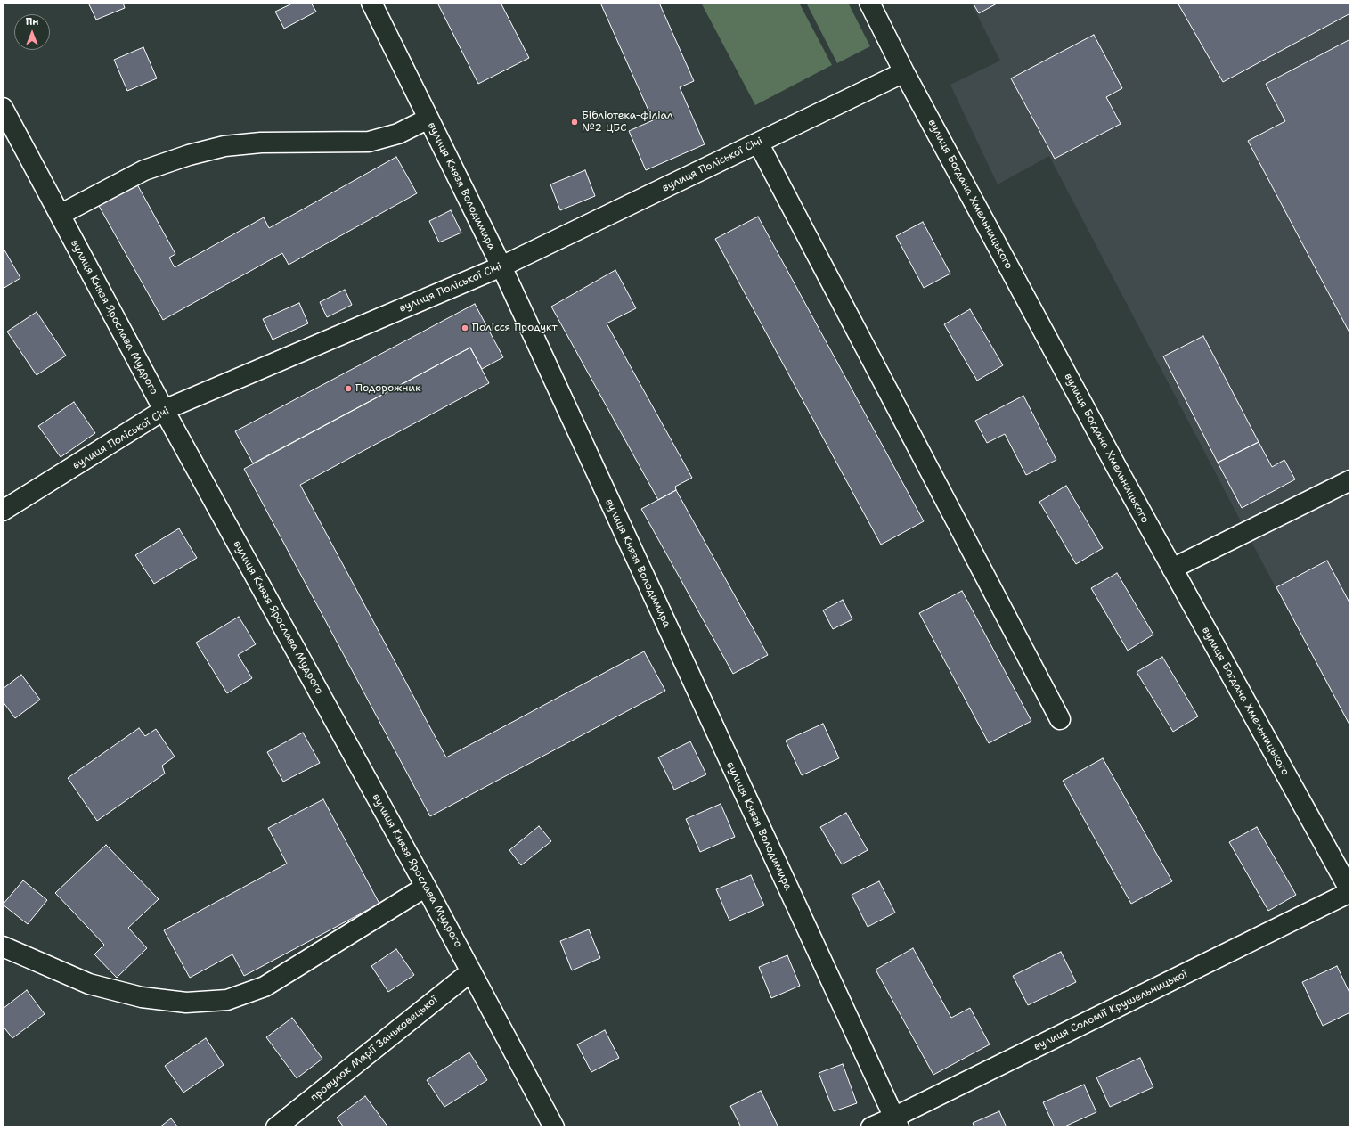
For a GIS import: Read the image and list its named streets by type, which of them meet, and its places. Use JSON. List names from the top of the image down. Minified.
{"streets":{"street":["вулиця Поліської Січі","вулиця Князя Володимира","вулиця Богдана Хмельницького","вулиця Князя Ярослава Мудрого","вулиця Соломії Крушельницької","провулок Марії Заньковецької"]},"crossings":[["вулиця Поліської Січі","вулиця Князя Володимира"],["вулиця Поліської Січі","вулиця Богдана Хмельницького"],["вулиця Поліської Січі","вулиця Князя Ярослава Мудрого"],["вулиця Князя Володимира","вулиця Соломії Крушельницької"],["вулиця Богдана Хмельницького","вулиця Соломії Крушельницької"],["вулиця Князя Ярослава Мудрого","провулок Марії Заньковецької"]],"places":["Бібліотека-філіал №2 ЦБС","Полісся Продукт","Подорожник"],"north":"top"}
